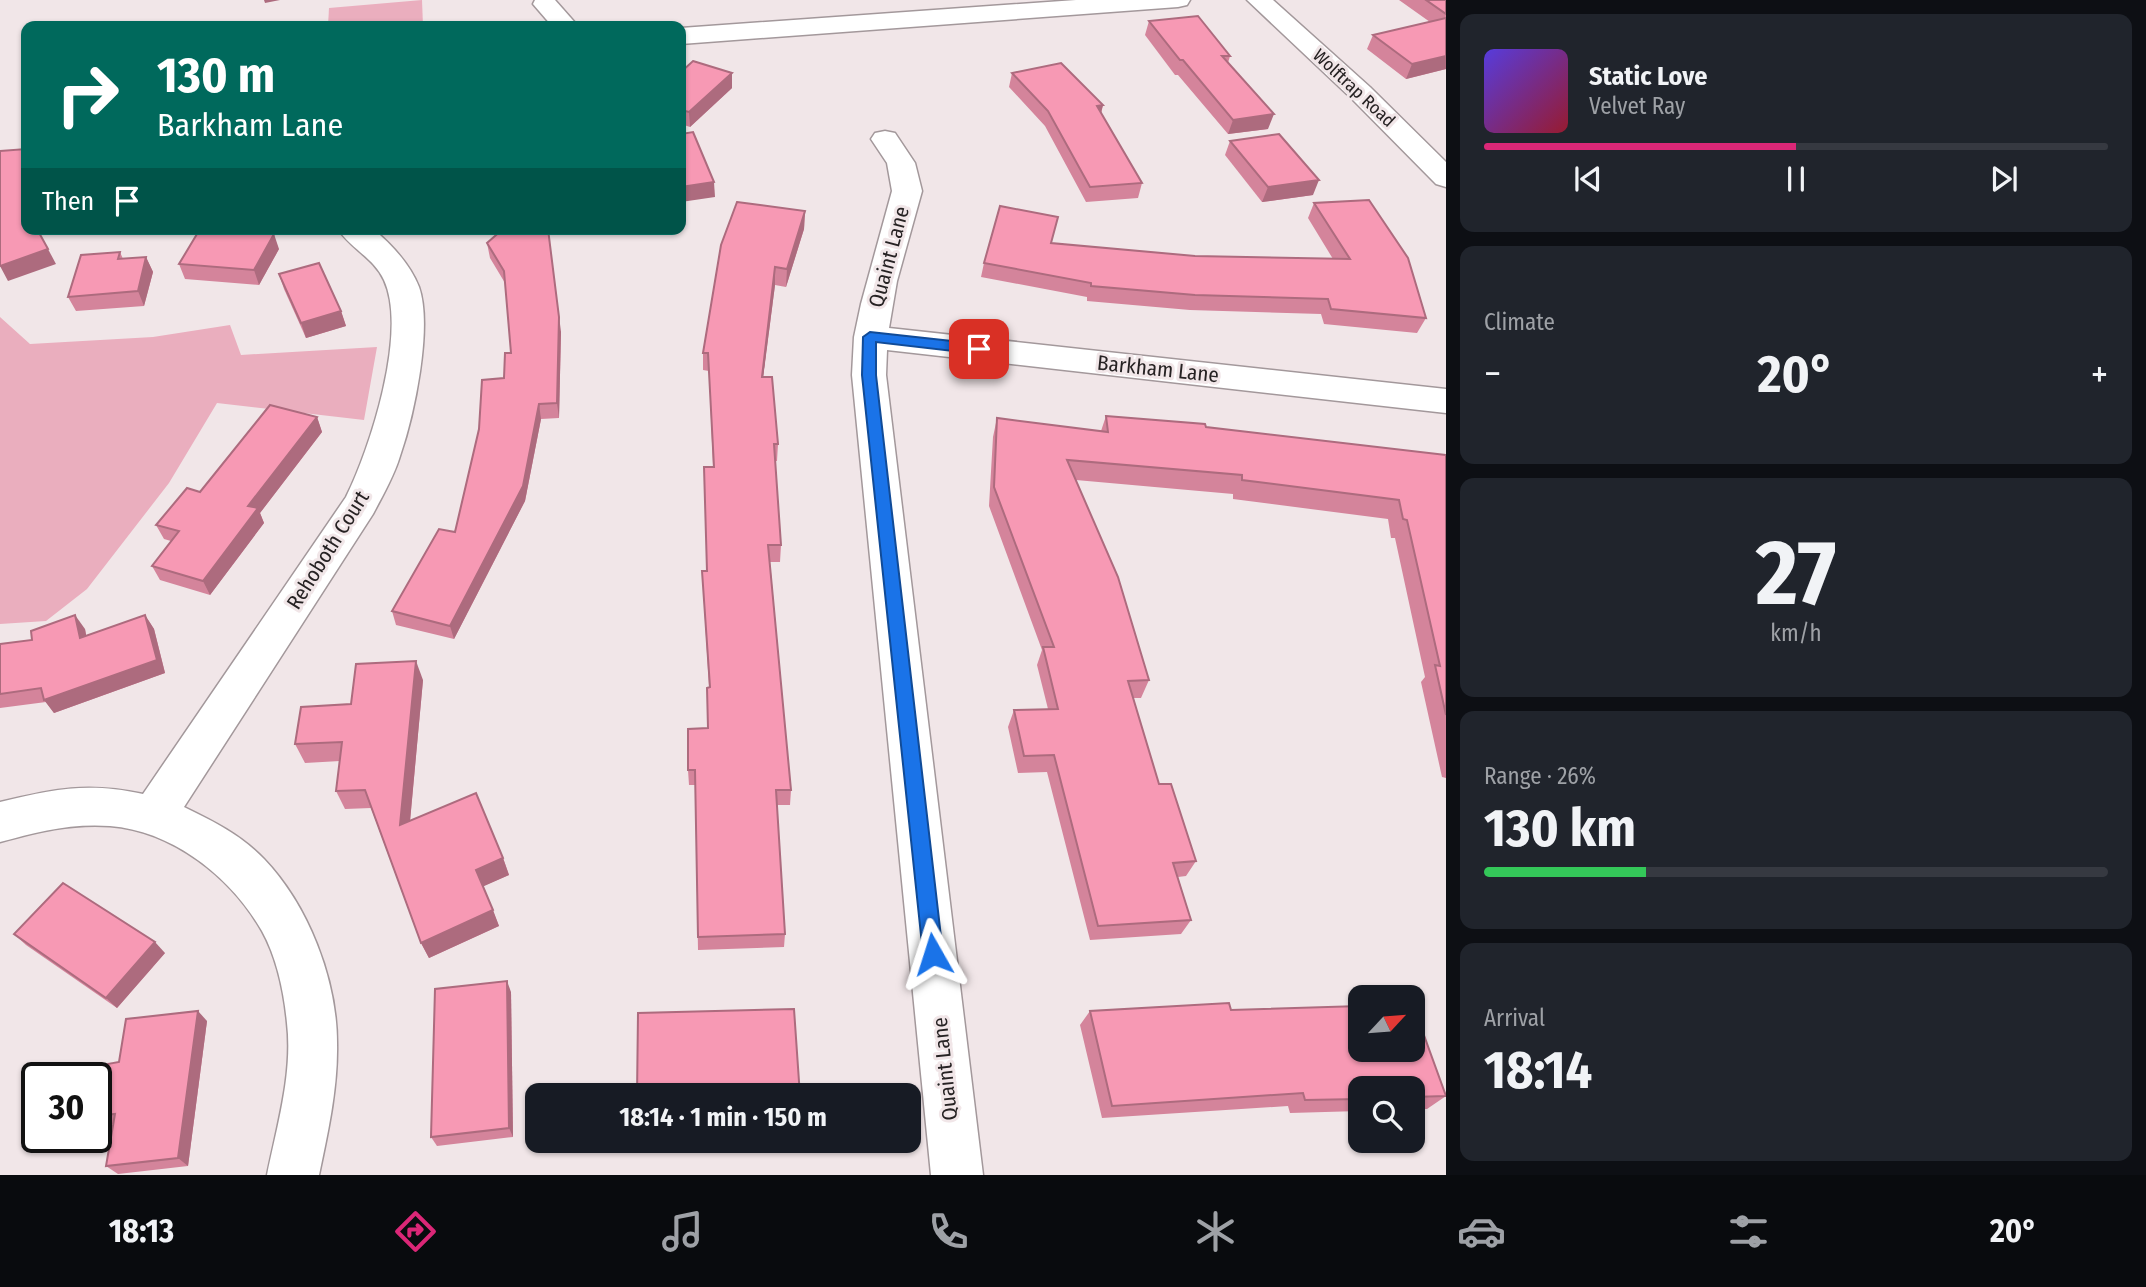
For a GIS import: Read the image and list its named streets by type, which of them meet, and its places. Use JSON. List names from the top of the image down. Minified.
{"streets":{"street":["Wolftrap Road","Quaint Lane","Barkham Lane","Rehoboth Court"]},"crossings":[["Quaint Lane","Barkham Lane"]],"north":"top right","page":{"turn":["130 m","Barkham Lane"],"song":["Static Love","Velvet Ray"],"then":"Then","tile":["Climate",["27","km/h"],["Range · 26%","130 km"],["Arrival","18:14"]],"heat":["−","20°","+"],"limit":"30","trip":"18:14 · 1 min · 150 m","tabs":["18:13","20°"]}}
